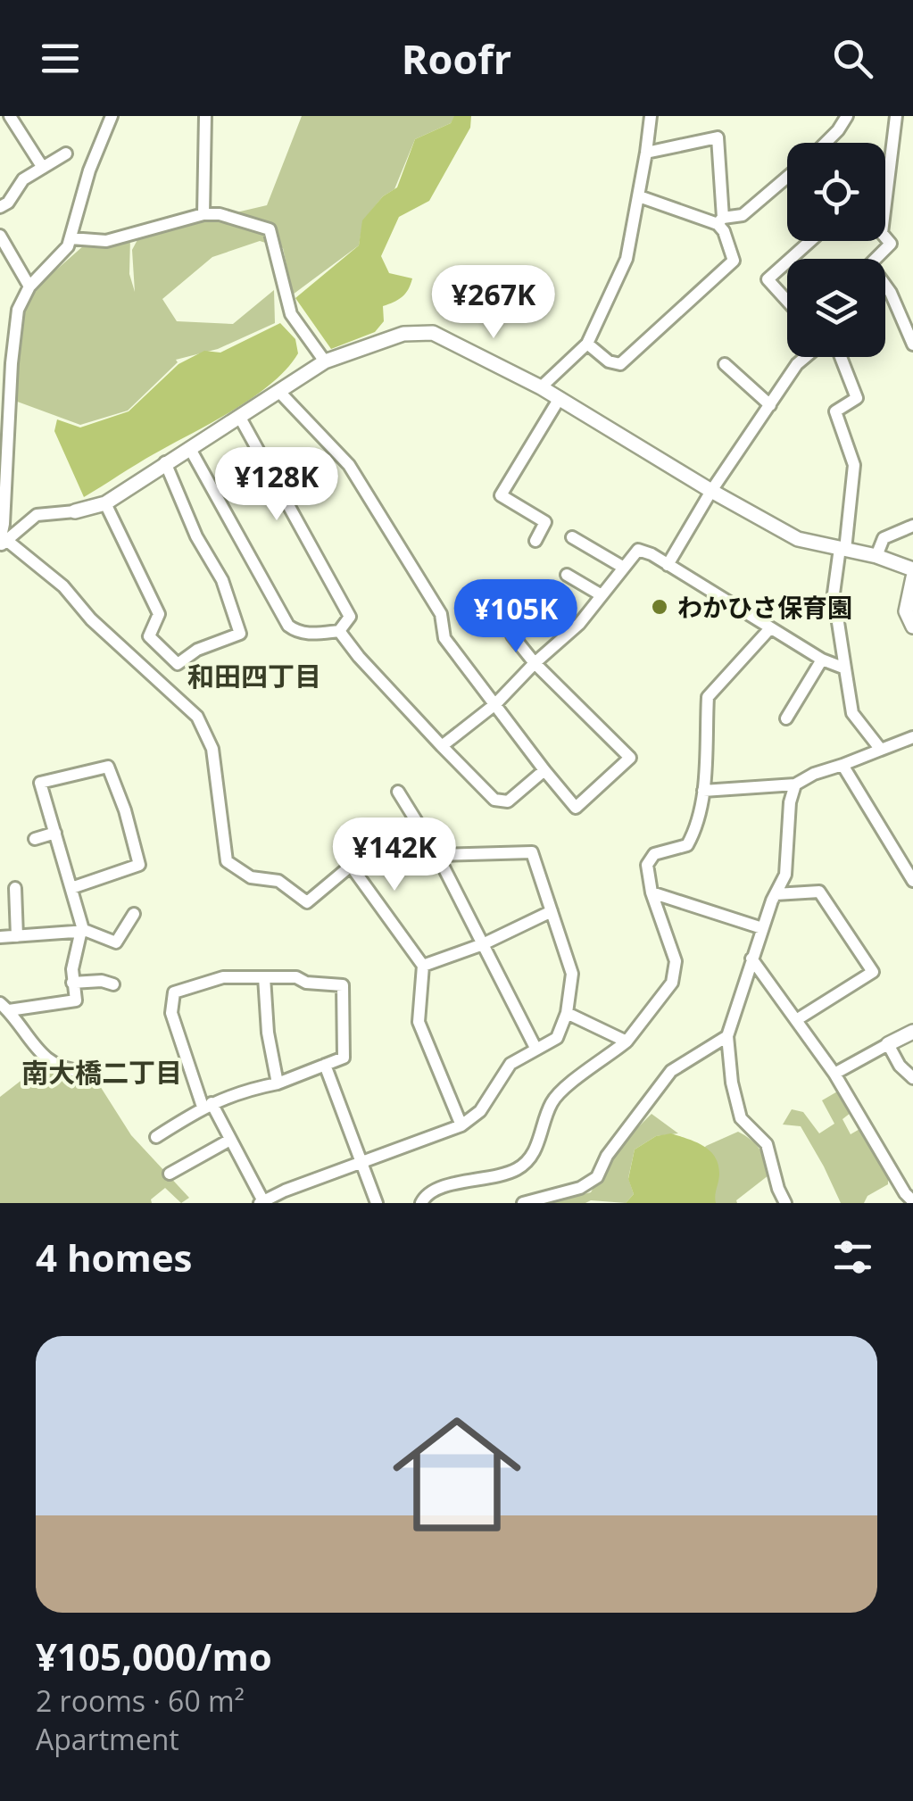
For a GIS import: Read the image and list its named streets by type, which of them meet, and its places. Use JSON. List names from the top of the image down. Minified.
{"districts":["和田四丁目","南大橋二丁目"],"places":["わかひさ保育園"],"page":{"header":"Roofr","price":["¥267K","¥128K","¥105K","¥142K"],"heading":"4 homes","list":[{"name":"¥105,000/mo","note":"2 rooms · 60 m² · Apartment"}]}}
